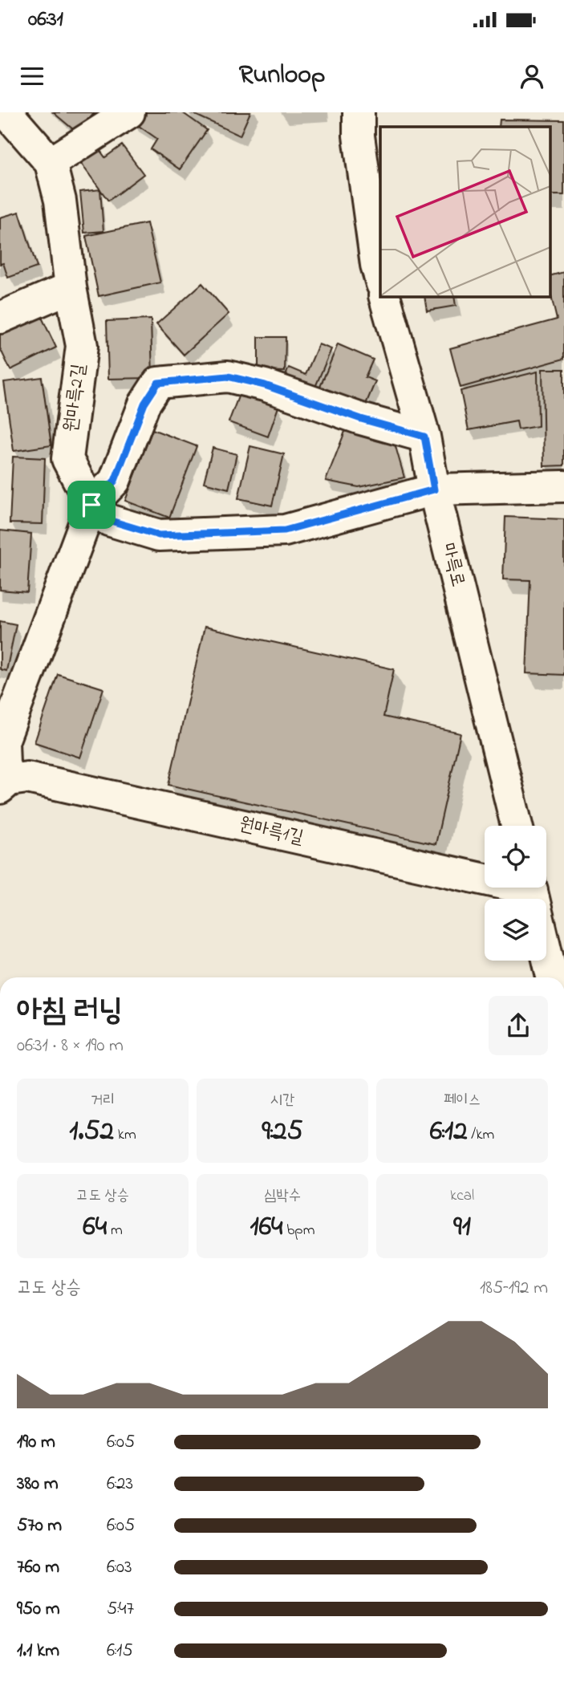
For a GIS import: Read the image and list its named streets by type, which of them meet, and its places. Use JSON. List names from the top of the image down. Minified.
{"streets":{"street":["원마륵2길","마륵로","원마륵1길"]},"crossings":[["원마륵2길","마륵로"],["원마륵2길","원마륵1길"]],"page":{"status":"06:31","header":"Runloop","heading":["아침 러닝","06:31 · 8 × 190 m"],"stats":[["거리","1.52 km"],["시간","9:25"],["페이스","6:12 /km"],["고도 상승","64 m"],["심박수","164 bpm"],["kcal","91"]],"chart":["고도 상승","185–192 m"],"list":[{"name":"190 m","note":"6:05"},{"name":"380 m","note":"6:23"},{"name":"570 m","note":"6:05"},{"name":"760 m","note":"6:03"},{"name":"950 m","note":"5:47"},{"name":"1.1 km","note":"6:15"}]}}
